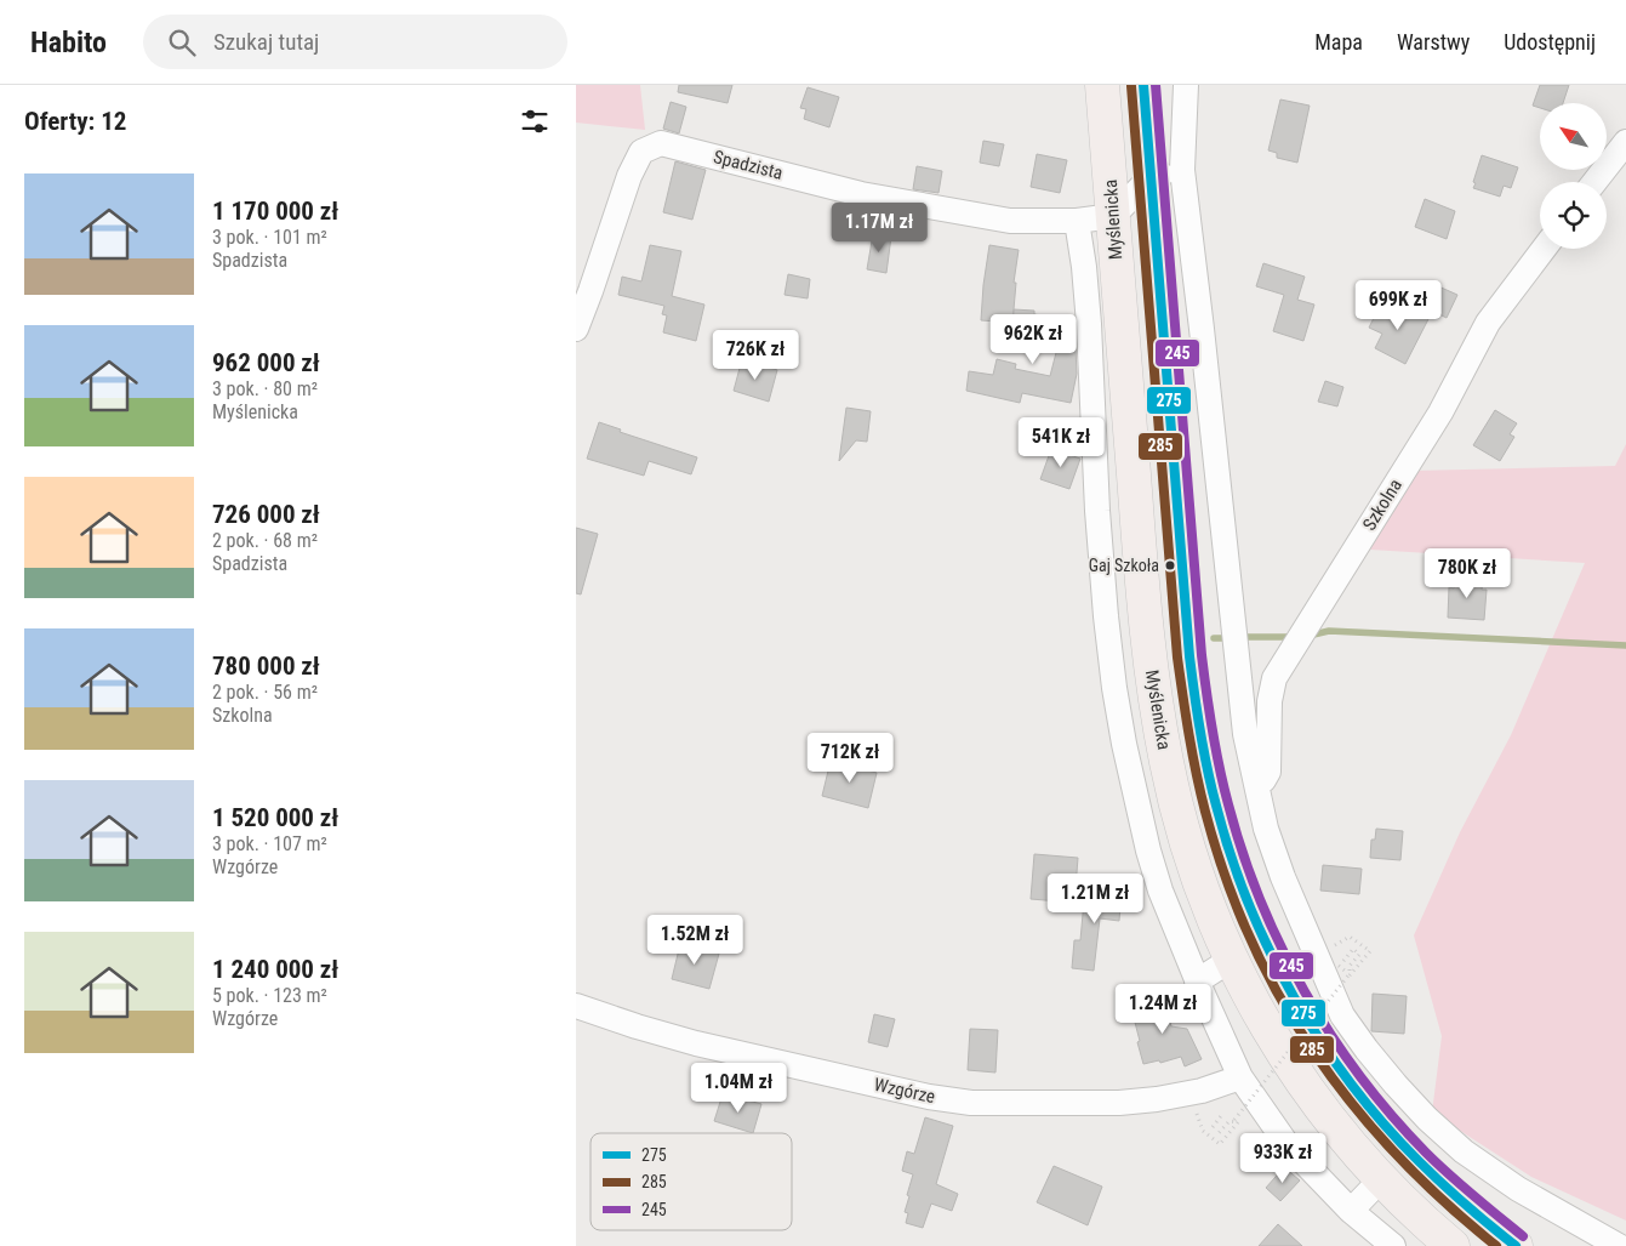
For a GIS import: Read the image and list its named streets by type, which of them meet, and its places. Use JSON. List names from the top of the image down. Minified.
{"streets":{"highway":["Myślenicka"],"street":["Spadzista","Szkolna","Wzgórze"]},"crossings":[["Spadzista","Myślenicka"]],"places":["Gaj Szkoła"],"lines":["transit line 275","transit line 245","transit line 285"],"legend":["275","285","245"],"north":"top left","page":{"header":"Habito","search":"Szukaj tutaj","nav":["Mapa","Warstwy","Udostępnij"],"heading":"Oferty: 12","list":[{"name":"1 170 000 zł","note":"3 pok. · 101 m² · Spadzista"},{"name":"962 000 zł","note":"3 pok. · 80 m² · Myślenicka"},{"name":"726 000 zł","note":"2 pok. · 68 m² · Spadzista"},{"name":"780 000 zł","note":"2 pok. · 56 m² · Szkolna"},{"name":"1 520 000 zł","note":"3 pok. · 107 m² · Wzgórze"},{"name":"1 240 000 zł","note":"5 pok. · 123 m² · Wzgórze"}],"price":["1.17M zł","699K zł","962K zł","726K zł","541K zł","780K zł","712K zł","1.21M zł","1.52M zł","1.24M zł","1.04M zł","933K zł"]}}
